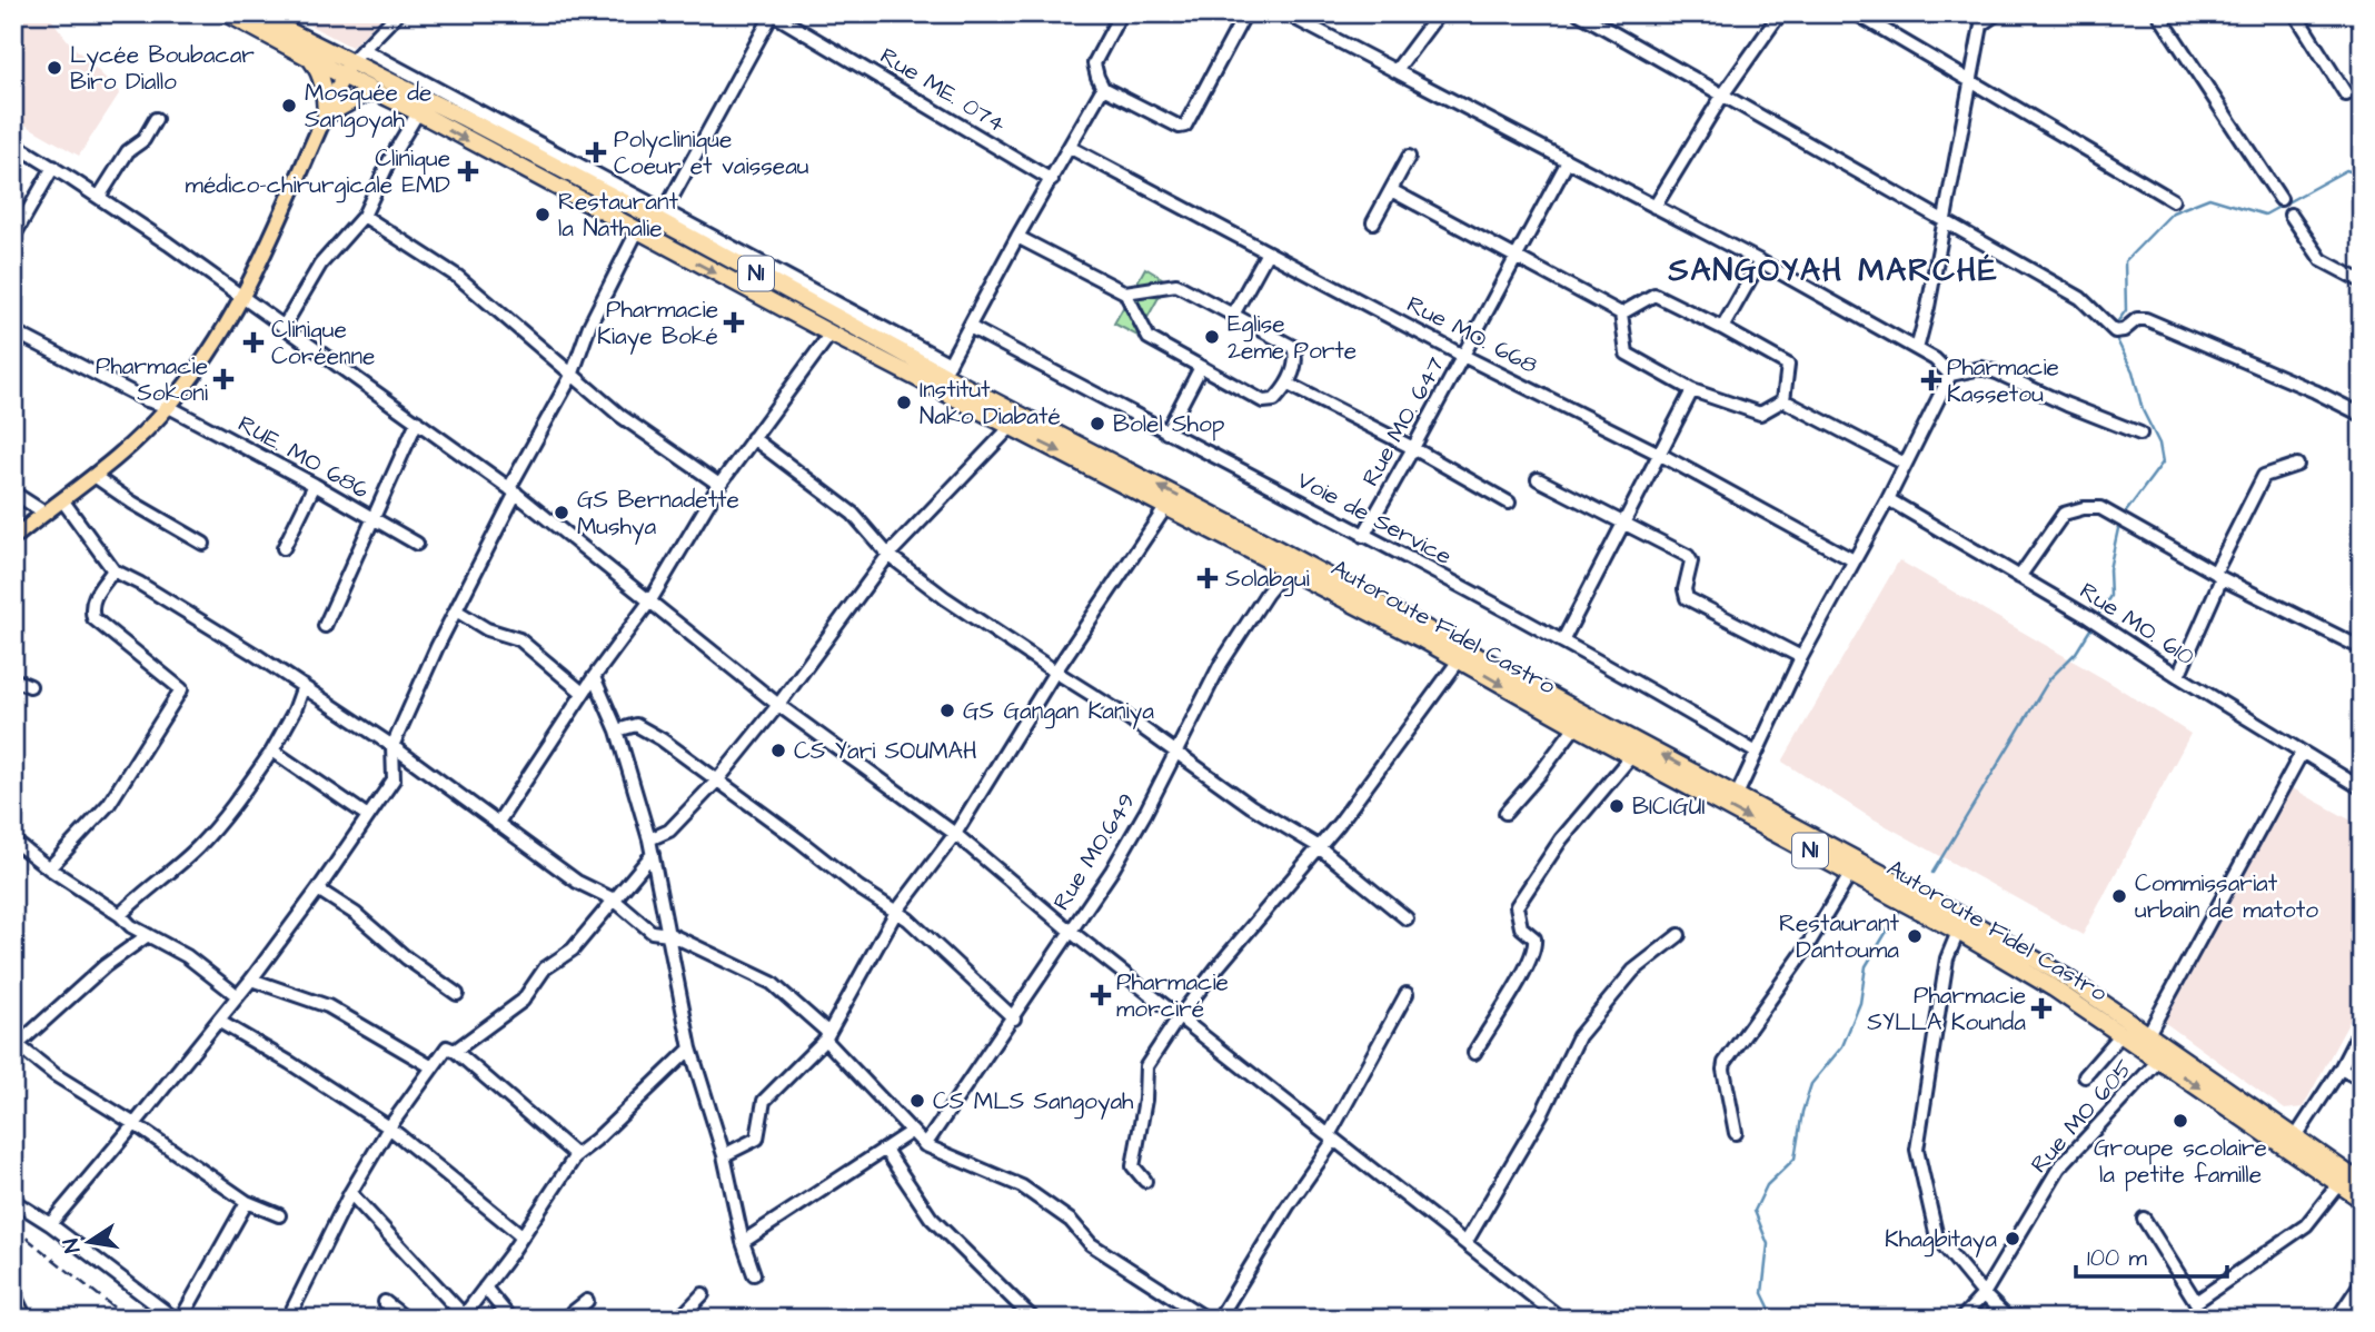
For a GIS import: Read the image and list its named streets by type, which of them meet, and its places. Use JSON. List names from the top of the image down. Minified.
{"streets":{"highway":["N1","Autoroute Fidel Castro"],"street":["Rue ME. 074","Rue MO. 668","Rue MO. 647","RUE. MO 686","Voie de Service","Rue MO. 610","Rue MO.649","Rue MO 605"]},"crossings":[["Rue MO. 668","Rue MO. 647"],["Rue MO. 647","Voie de Service"],["Autoroute Fidel Castro","Rue MO.649"],["Autoroute Fidel Castro","Rue MO 605"]],"districts":["SANGOYAH MARCHÉ"],"places":{"other":["Lycée Boubacar Biro Diallo","Mosquée de Sangoyah","Restaurant la Nathalie","Eglise 2eme Porte","Institut Nako Diabaté","Bolel Shop","GS Bernadette Mushya","GS Gangan Kaniya","CS Yari SOUMAH","BICIGUI","Commissariat urbain de matoto","Restaurant Dantouma","CS MLS Sangoyah","Groupe scolaire la petite famille","Khagbitaya"],"health":["Polyclinique Coeur et vaisseau","Clinique médico-chirurgicale EMD","Pharmacie Kiaye Boké","Clinique Coréenne","Pharmacie Sokoni","Pharmacie Kassetou","Solabgui","Pharmacie morciré","Pharmacie SYLLA Kounda"]},"scale_bar":"100 m","north":"left"}
